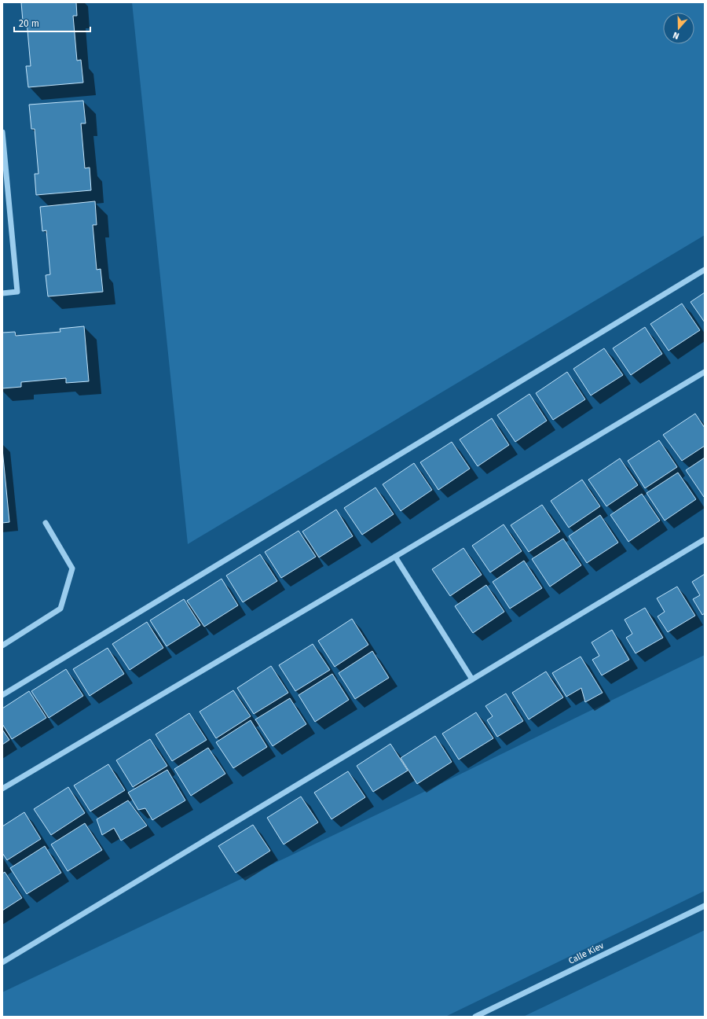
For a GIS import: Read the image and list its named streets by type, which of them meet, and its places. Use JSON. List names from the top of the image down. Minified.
{"streets":{"street":["Calle Kiev"]},"scale_bar":"20 m","north":"bottom"}
